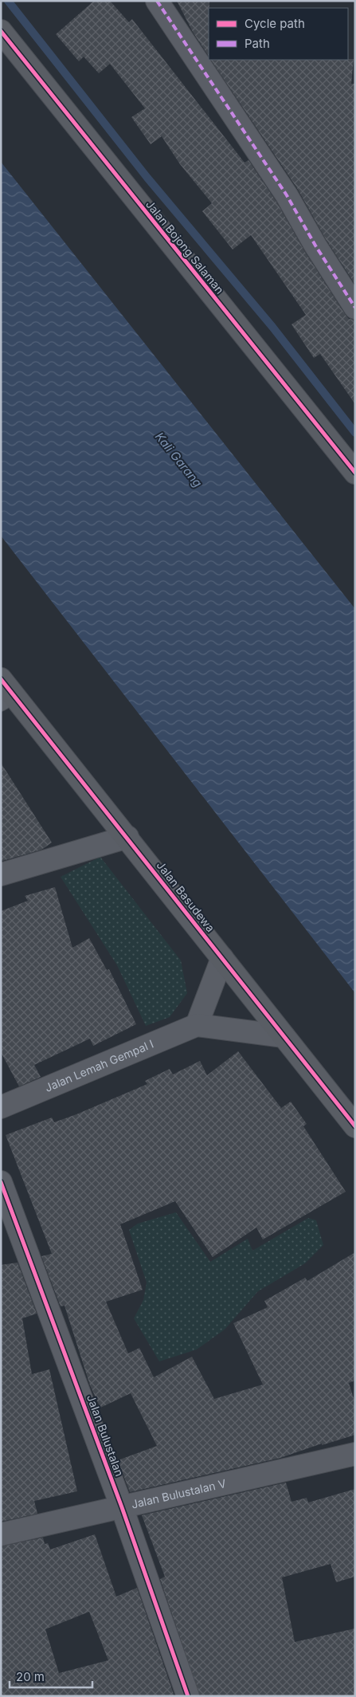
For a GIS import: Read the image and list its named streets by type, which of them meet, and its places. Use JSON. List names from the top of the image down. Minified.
{"streets":{"street":["Jalan Bojong Salaman","Jalan Basudewa","Jalan Lemah Gempal I","Jalan Bulustalan","Jalan Bulustalan V"]},"crossings":[["Jalan Bulustalan","Jalan Bulustalan V"]],"water":["Kali Garang"],"legend":["Cycle path","Path"],"scale_bar":"20 m"}
